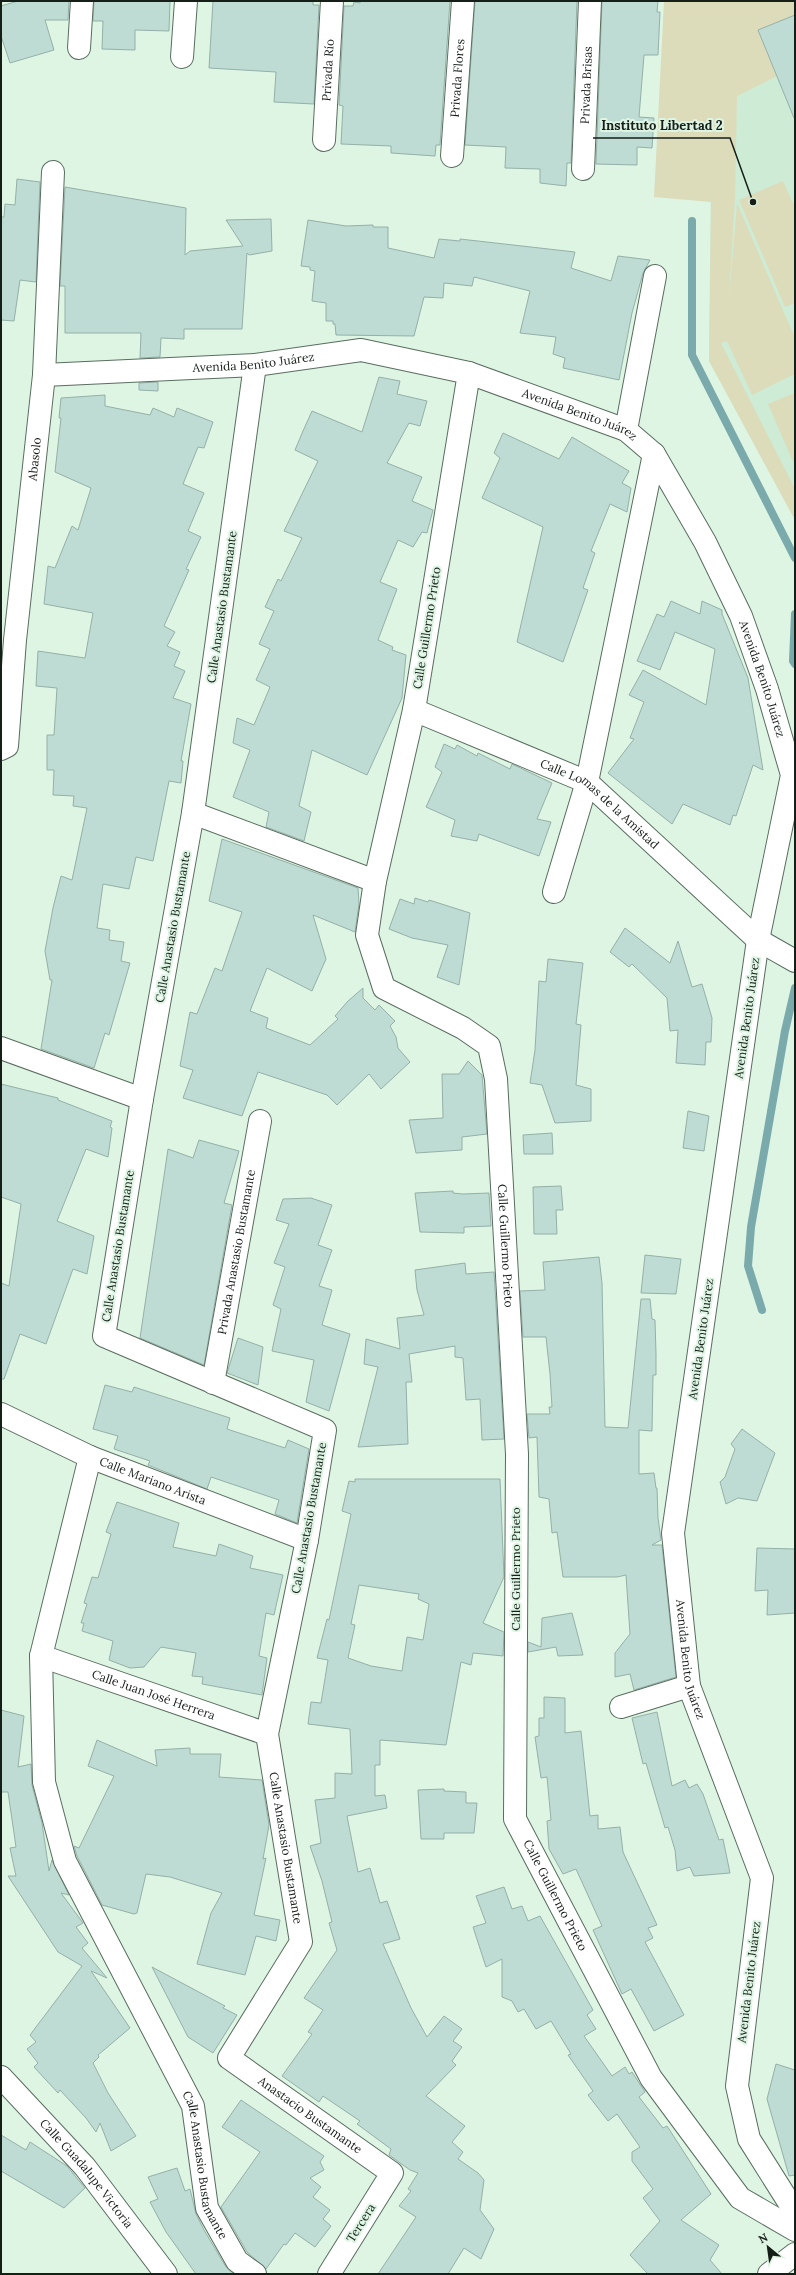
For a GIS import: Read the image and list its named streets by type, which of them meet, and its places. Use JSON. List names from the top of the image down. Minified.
{"streets":{"street":["Privada Río","Privada Flores","Privada Brisas","Avenida Benito Juárez","Abasolo","Calle Anastasio Bustamante","Calle Guillermo Prieto","Calle Lomas de la Amistad","Privada Anastasio Bustamante","Calle Mariano Arista","Calle Juan José Herrera","Anastacio Bustamante","Calle Guadalupe Victoria","Tercera"]},"crossings":[["Avenida Benito Juárez","Abasolo"],["Avenida Benito Juárez","Calle Anastasio Bustamante"],["Avenida Benito Juárez","Calle Guillermo Prieto"],["Avenida Benito Juárez","Calle Lomas de la Amistad"],["Calle Anastasio Bustamante","Privada Anastasio Bustamante"],["Calle Anastasio Bustamante","Calle Mariano Arista"],["Calle Anastasio Bustamante","Calle Juan José Herrera"],["Calle Anastasio Bustamante","Anastacio Bustamante"],["Calle Guillermo Prieto","Calle Lomas de la Amistad"],["Anastacio Bustamante","Tercera"]],"places":["Instituto Libertad 2"],"north":"top left"}
